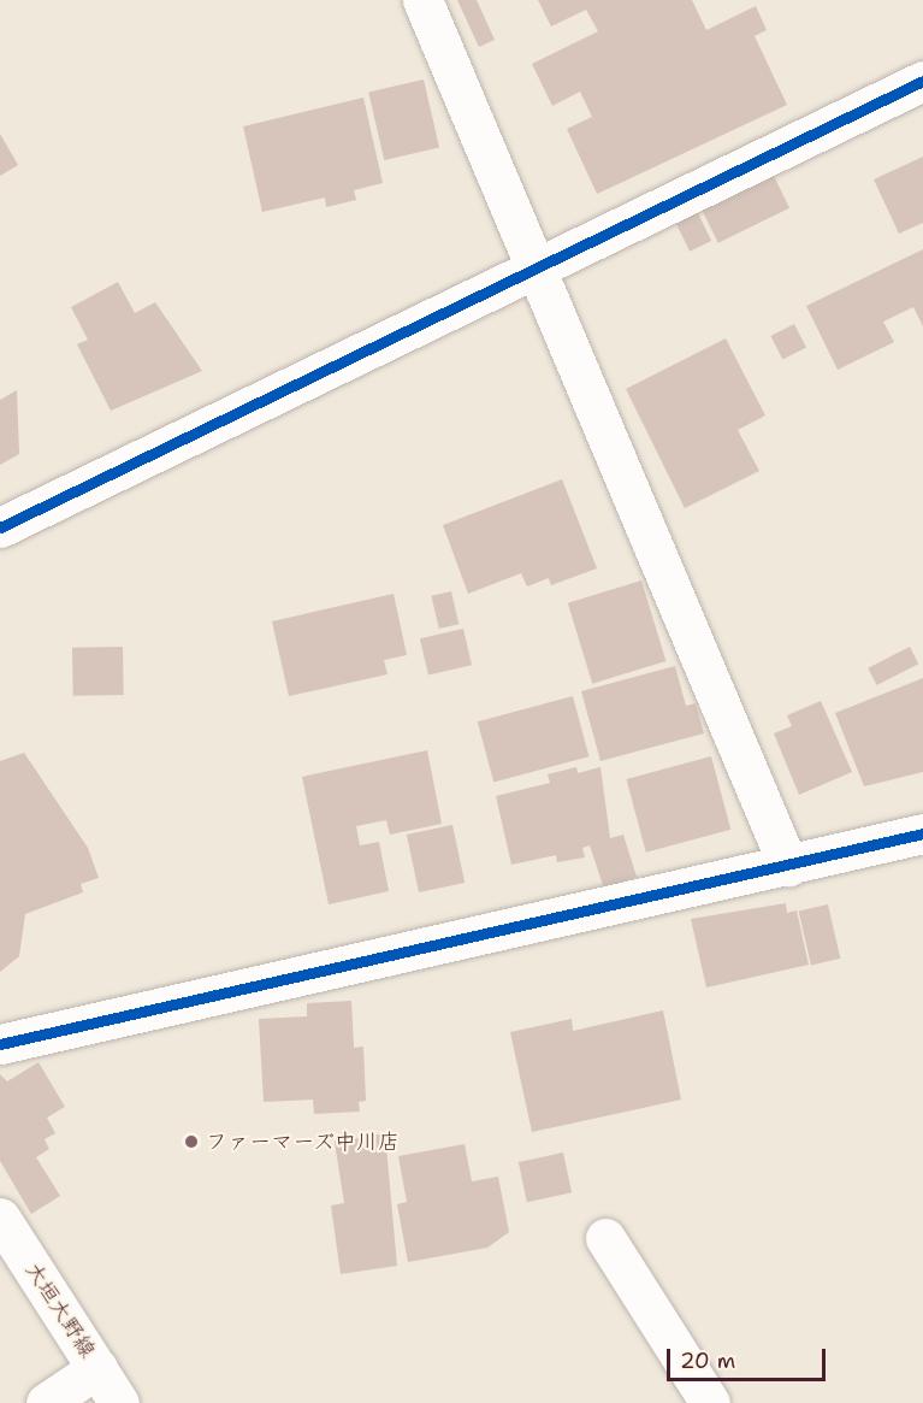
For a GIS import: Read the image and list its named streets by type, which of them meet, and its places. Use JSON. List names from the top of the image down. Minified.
{"streets":{"street":["大垣大野線"]},"places":["ファーマーズ中川店"],"scale_bar":"20 m"}
